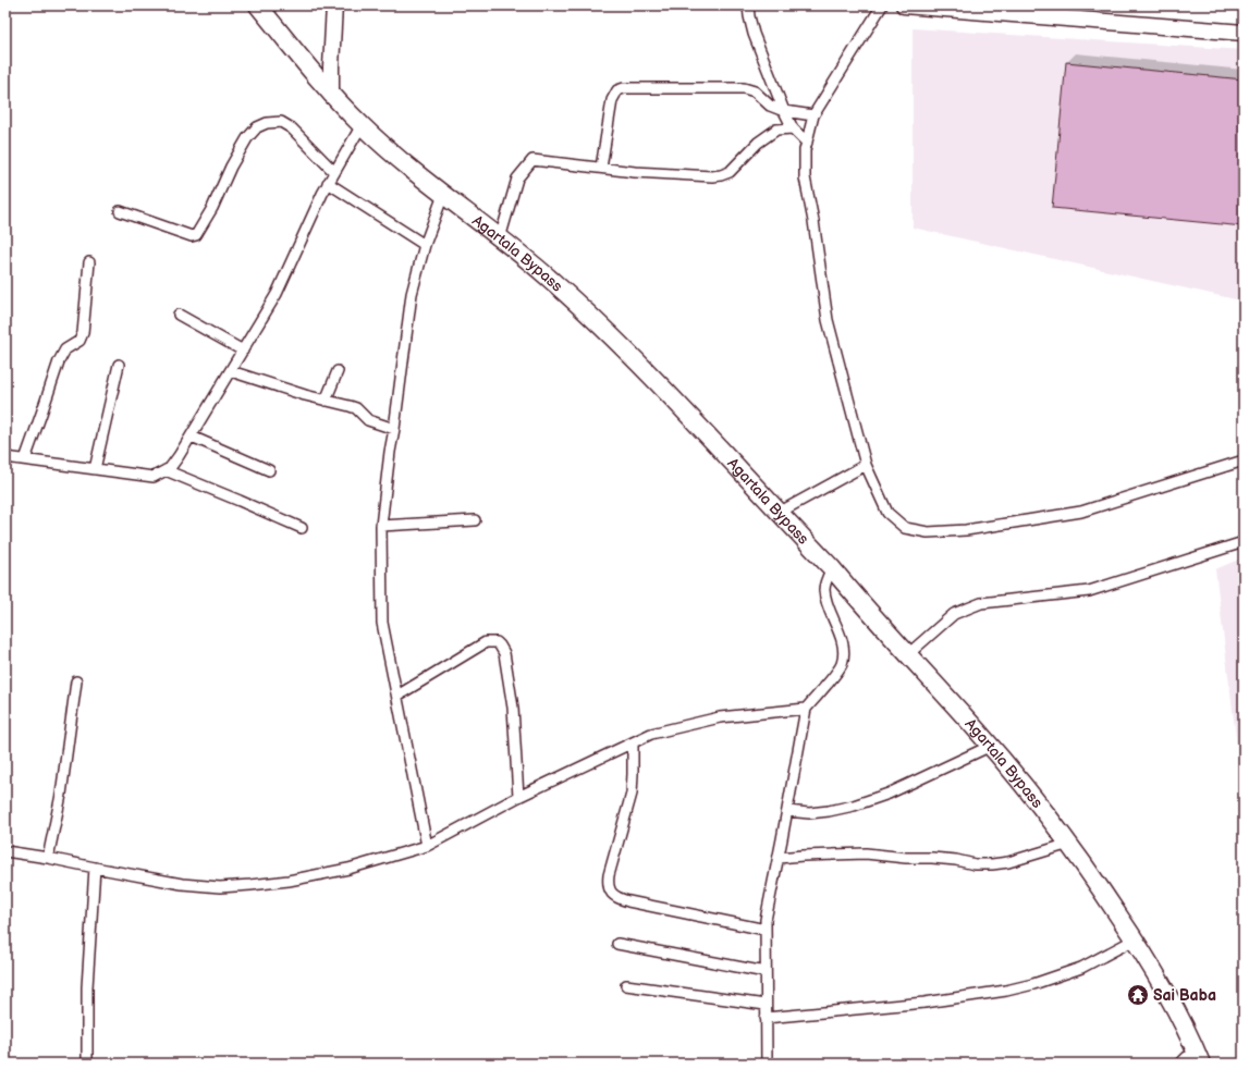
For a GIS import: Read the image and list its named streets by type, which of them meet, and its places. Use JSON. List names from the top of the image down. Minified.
{"streets":{"highway":["Agartala Bypass"]},"places":{"temple":["Sai Baba"]}}
